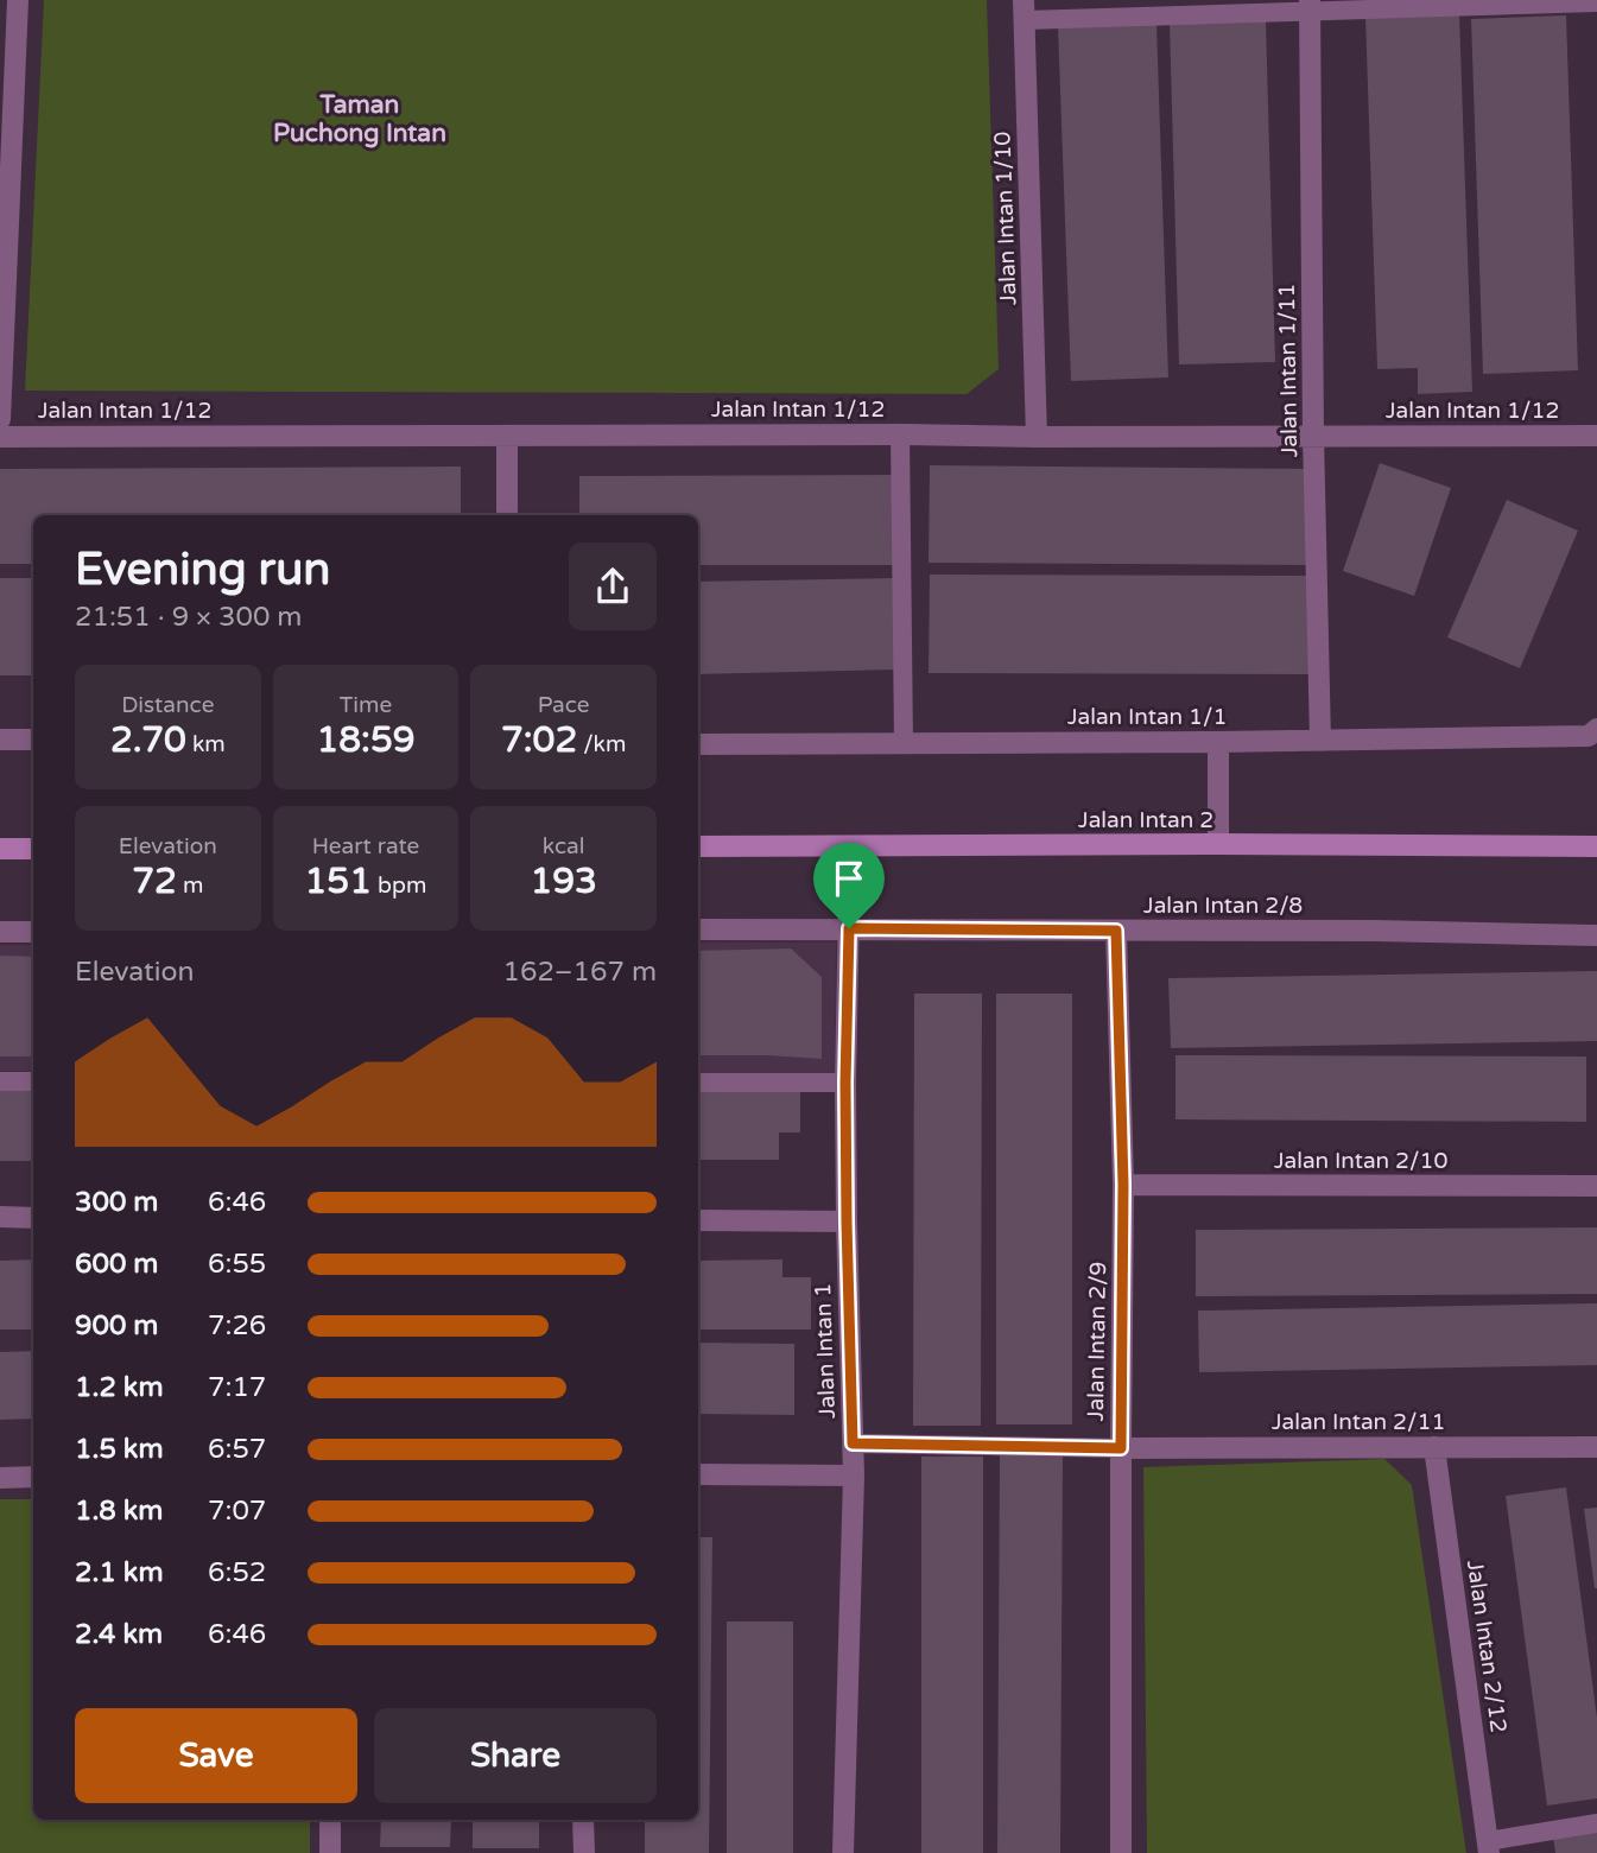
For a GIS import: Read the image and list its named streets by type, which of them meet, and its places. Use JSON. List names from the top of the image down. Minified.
{"streets":{"street":["Jalan Intan 1/10","Jalan Intan 1/11","Jalan Intan 1/12","Jalan Intan 1/1","Jalan Intan 2","Jalan Intan 2/8","Jalan Intan 2/10","Jalan Intan 2/9","Jalan Intan 1","Jalan Intan 2/11","Jalan Intan 2/12"]},"crossings":[["Jalan Intan 1/10","Jalan Intan 1/12"],["Jalan Intan 1/11","Jalan Intan 1/12"],["Jalan Intan 1/11","Jalan Intan 1/1"],["Jalan Intan 2","Jalan Intan 1"],["Jalan Intan 2/8","Jalan Intan 2/9"],["Jalan Intan 2/8","Jalan Intan 1"],["Jalan Intan 2/10","Jalan Intan 2/9"],["Jalan Intan 2/9","Jalan Intan 2/11"],["Jalan Intan 2/11","Jalan Intan 2/12"]],"districts":["Taman Puchong Intan"],"page":{"heading":["Evening run","21:51 · 9 × 300 m"],"stats":[["Distance","2.70 km"],["Time","18:59"],["Pace","7:02 /km"],["Elevation","72 m"],["Heart rate","151 bpm"],["kcal","193"]],"chart":["Elevation","162–167 m"],"list":[{"name":"300 m","note":"6:46"},{"name":"600 m","note":"6:55"},{"name":"900 m","note":"7:26"},{"name":"1.2 km","note":"7:17"},{"name":"1.5 km","note":"6:57"},{"name":"1.8 km","note":"7:07"},{"name":"2.1 km","note":"6:52"},{"name":"2.4 km","note":"6:46"}],"buttons":["Save","Share"]}}
